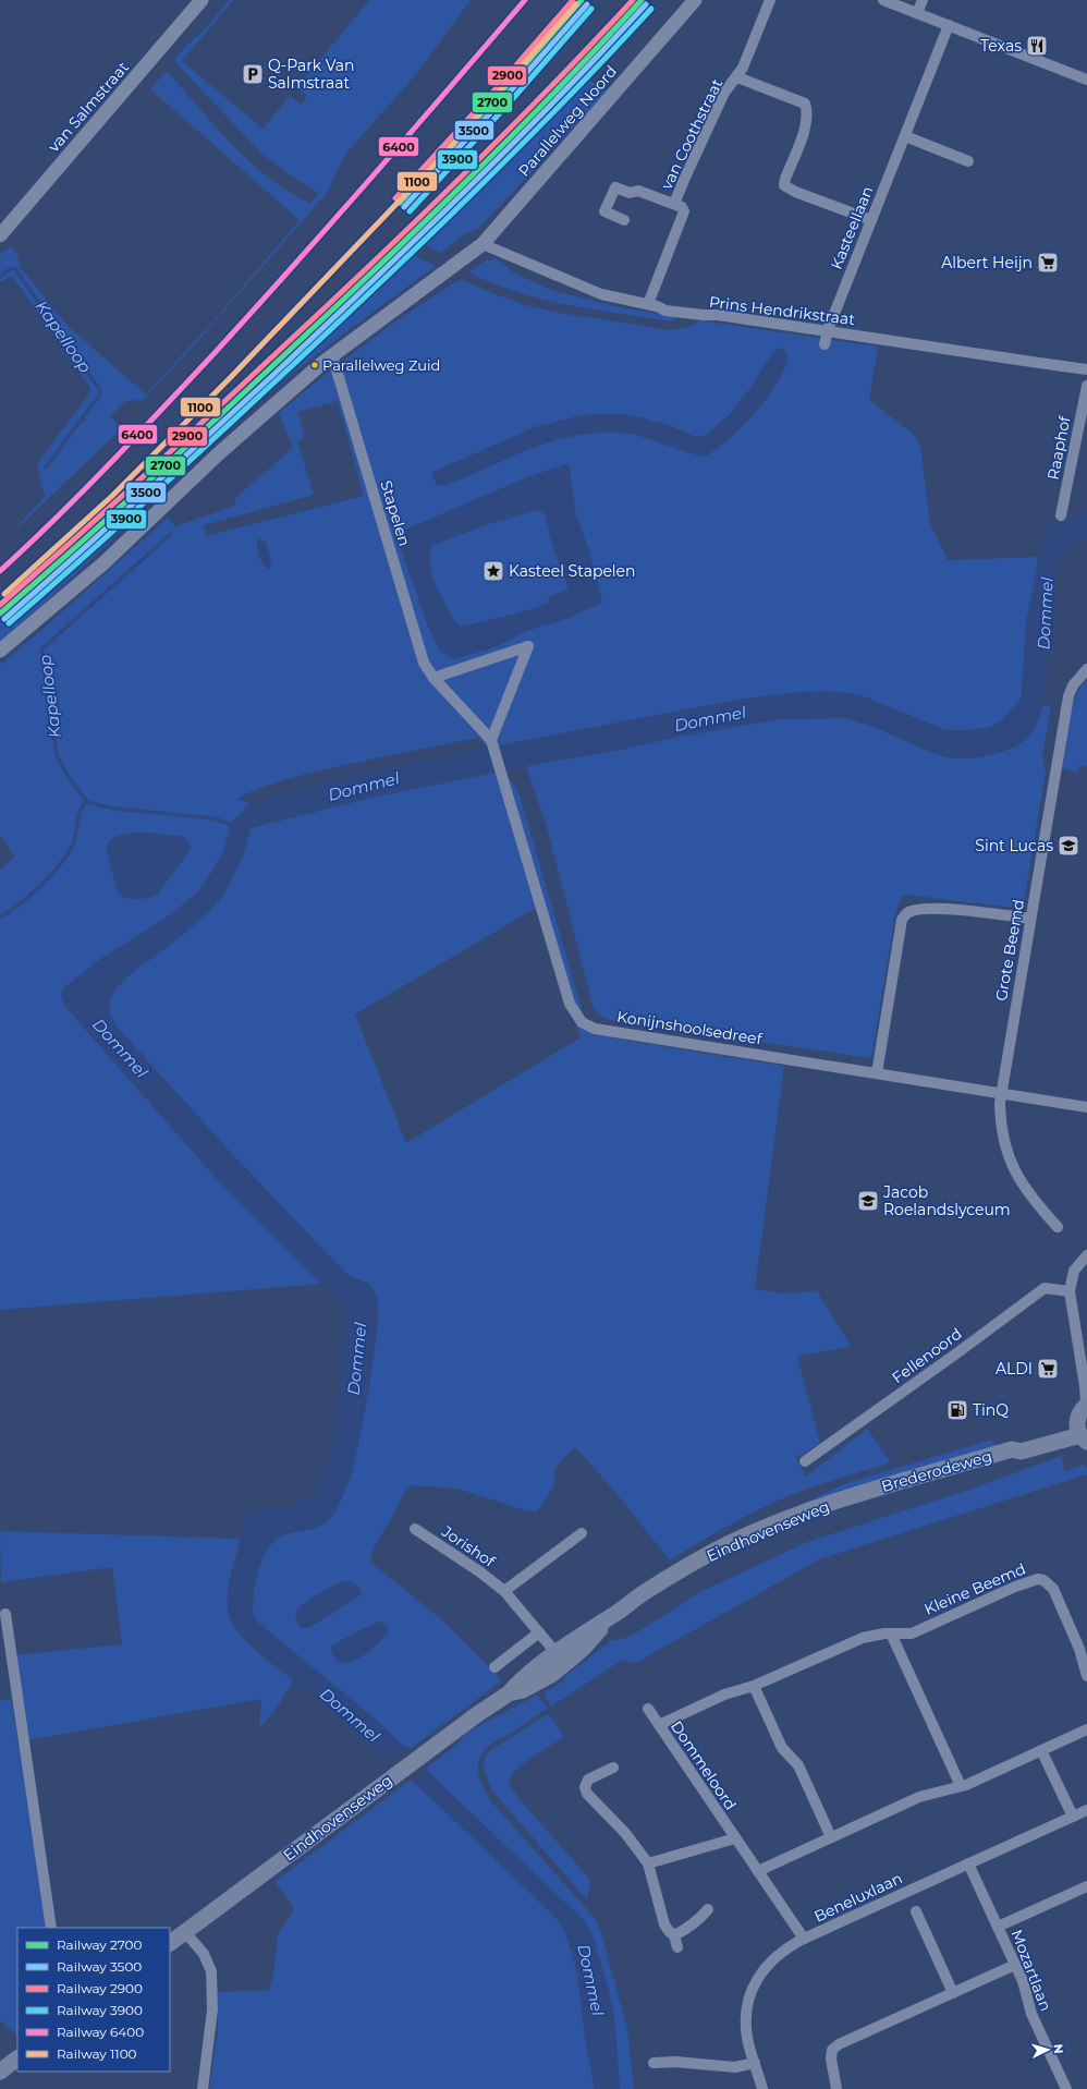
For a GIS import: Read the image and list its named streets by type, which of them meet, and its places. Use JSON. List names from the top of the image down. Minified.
{"streets":{"main road":["Brederodeweg","Eindhovenseweg"],"street":["van Salmstraat","Parallelweg Noord","van Coothstraat","Kasteellaan","Prins Hendrikstraat","Raaphof","Stapelen","Grote Beemd","Konijnshoolsedreef","Fellenoord","Jorishof","Kleine Beemd","Dommeloord","Beneluxlaan","Mozartlaan"]},"crossings":[["Parallelweg Noord","Prins Hendrikstraat"],["van Coothstraat","Prins Hendrikstraat"],["Kasteellaan","Prins Hendrikstraat"],["Stapelen","Konijnshoolsedreef"],["Grote Beemd","Konijnshoolsedreef"],["Brederodeweg","Eindhovenseweg"],["Eindhovenseweg","Jorishof"],["Kleine Beemd","Dommeloord"],["Dommeloord","Beneluxlaan"],["Beneluxlaan","Mozartlaan"]],"water":["Kapelloop","Dommel"],"places":{"restaurant":["Texas"],"parking":["Q-Park Van Salmstraat"],"supermarket":["Albert Heijn","ALDI"],"other":["Parallelweg Zuid"],"place":["Kasteel Stapelen"],"school or university":["Sint Lucas","Jacob Roelandslyceum"],"fuel station":["TinQ"]},"lines":["rail line 2700","rail line 2900","rail line 6400","rail line 3500","rail line 1100","rail line 3900"],"legend":["Railway 2700","Railway 3500","Railway 2900","Railway 3900","Railway 6400","Railway 1100"],"north":"right"}
